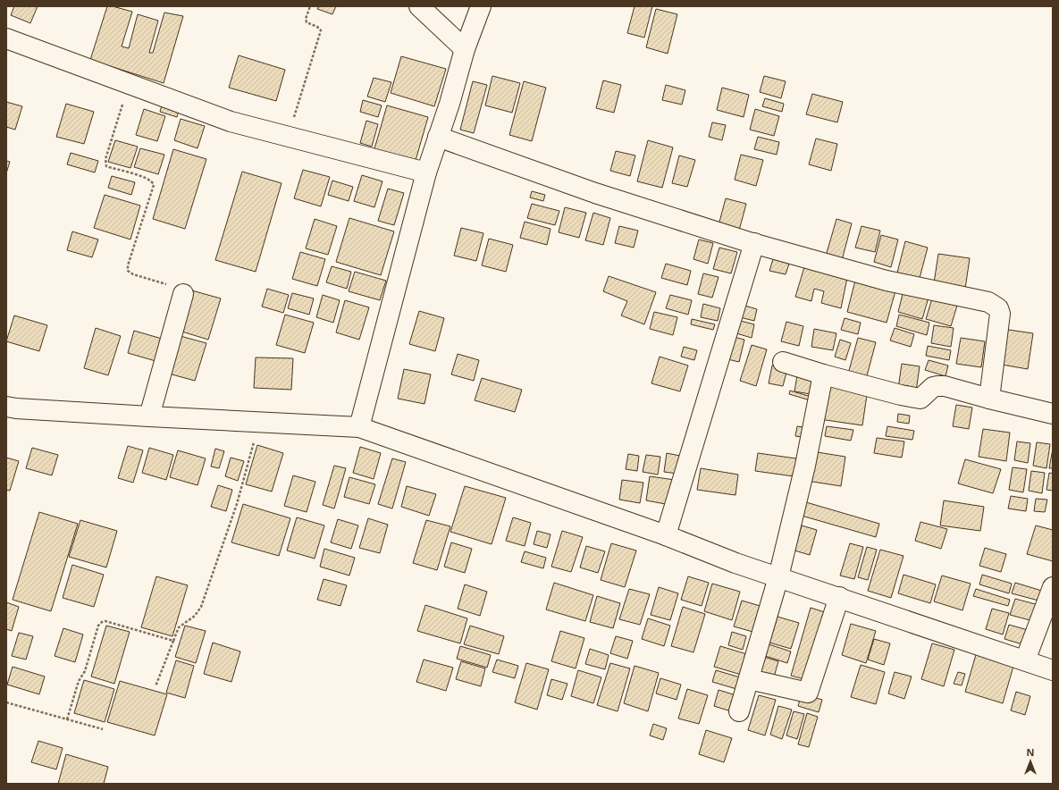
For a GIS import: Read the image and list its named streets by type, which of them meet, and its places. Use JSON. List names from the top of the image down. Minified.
{"north":"top"}
